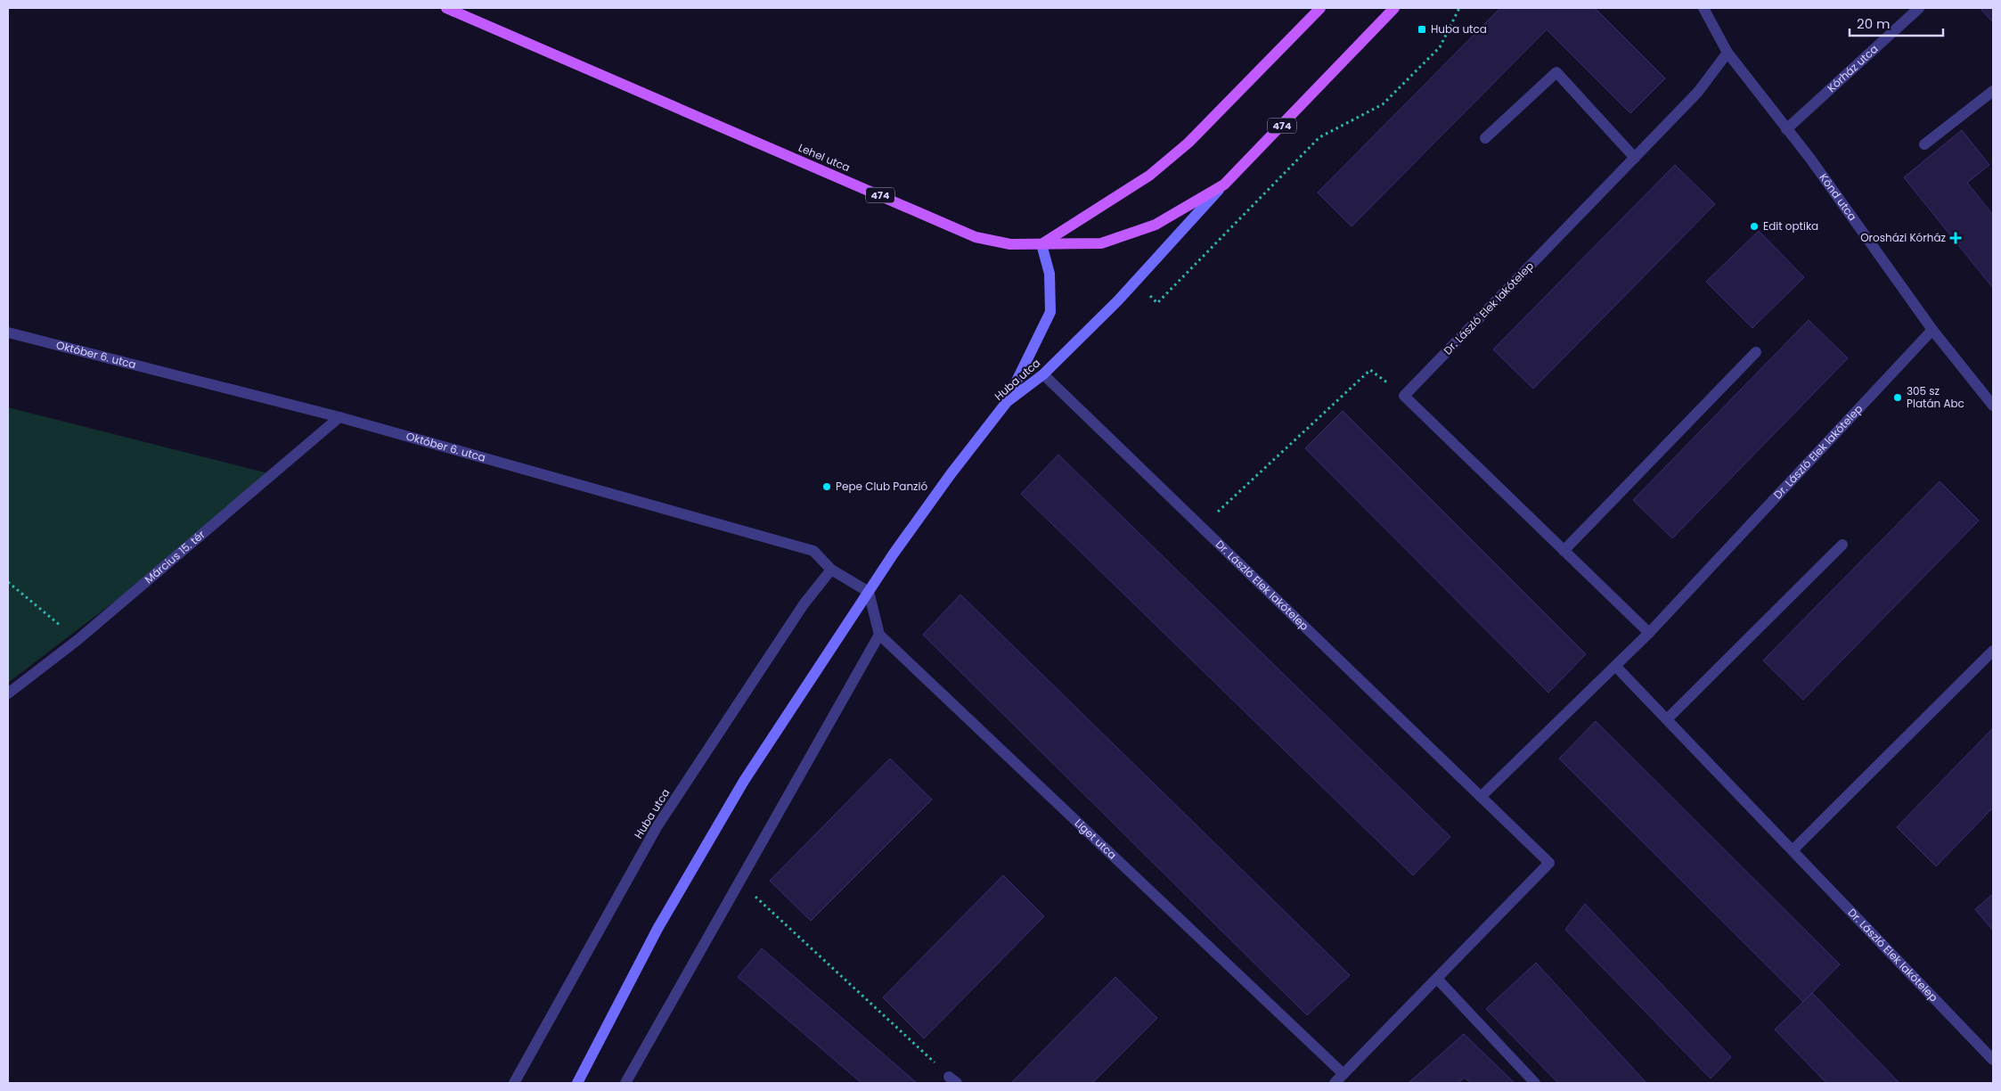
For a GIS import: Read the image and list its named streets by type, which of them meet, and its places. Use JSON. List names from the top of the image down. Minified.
{"streets":{"main road":["474","Lehel utca","Huba utca"],"street":["Kórház utca","Könd utca","Dr. László Elek lakótelep","Október 6. utca","Március 15. tér","Liget utca"]},"crossings":[["Kórház utca","Könd utca"],["Lehel utca","Huba utca"],["Könd utca","Dr. László Elek lakótelep"],["Dr. László Elek lakótelep","Huba utca"],["Október 6. utca","Huba utca"],["Október 6. utca","Március 15. tér"]],"places":{"transit":["Huba utca"],"other":["Edit optika","305 sz Platán Abc","Pepe Club Panzió"],"health":["Orosházi Kórház"]},"scale_bar":"20 m"}
